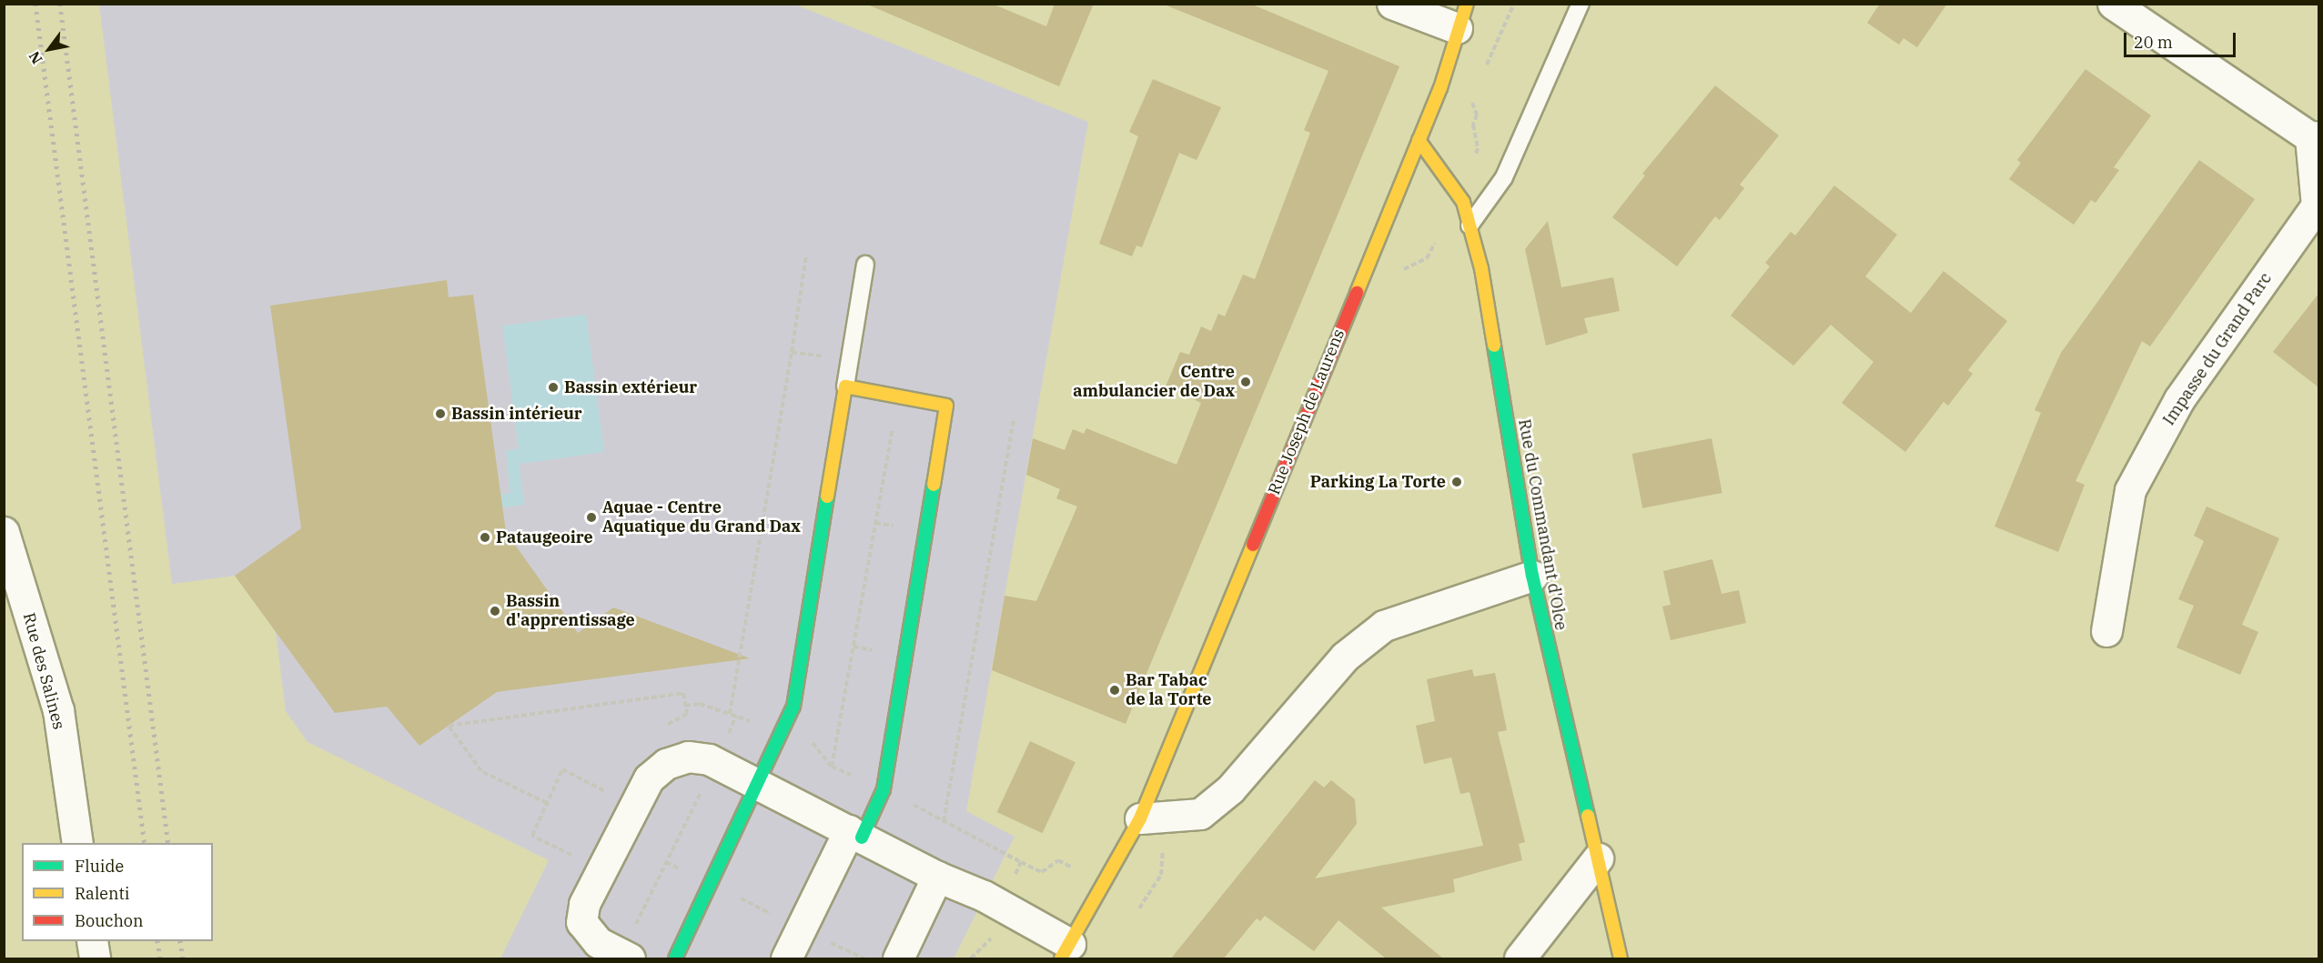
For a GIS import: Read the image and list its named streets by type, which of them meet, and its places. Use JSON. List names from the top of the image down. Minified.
{"streets":{"street":["Impasse du Grand Parc","Rue Joseph de Laurens","Rue du Commandant d'Olce","Rue des Salines"]},"crossings":[["Rue Joseph de Laurens","Rue du Commandant d'Olce"]],"places":["Centre ambulancier de Dax","Bassin extérieur","Bassin intérieur","Parking La Torte","Aquae - Centre Aquatique du Grand Dax","Pataugeoire","Bassin d'apprentissage","Bar Tabac de la Torte"],"legend":["Fluide","Ralenti","Bouchon"],"scale_bar":"20 m","north":"bottom left"}
